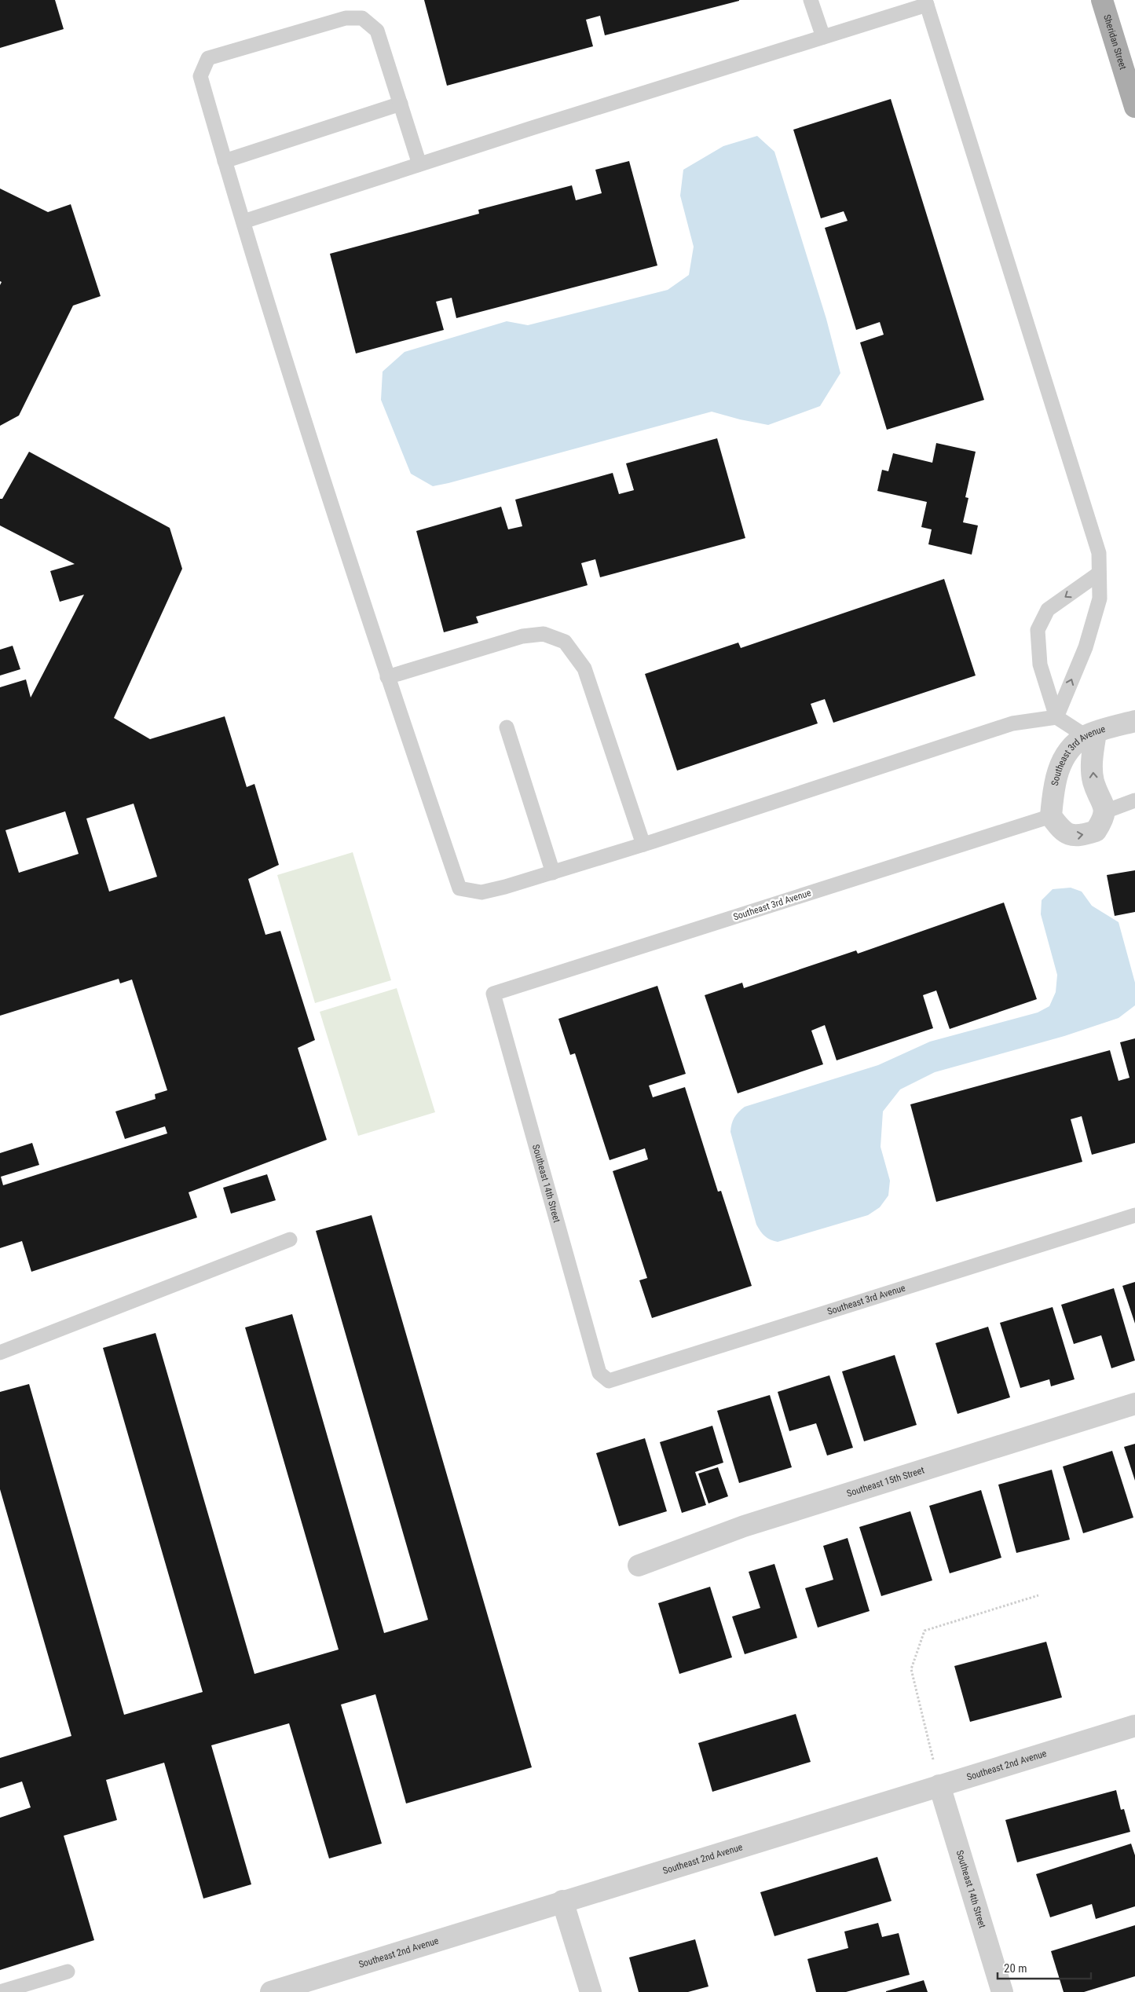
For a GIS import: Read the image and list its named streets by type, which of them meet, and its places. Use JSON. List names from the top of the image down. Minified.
{"streets":{"main road":["Sheridan Street"],"street":["Southeast 3rd Avenue","Southeast 14th Street","Southeast 15th Street","Southeast 2nd Avenue"]},"crossings":[["Southeast 3rd Avenue","Southeast 14th Street"],["Southeast 14th Street","Southeast 2nd Avenue"]],"scale_bar":"20 m"}
